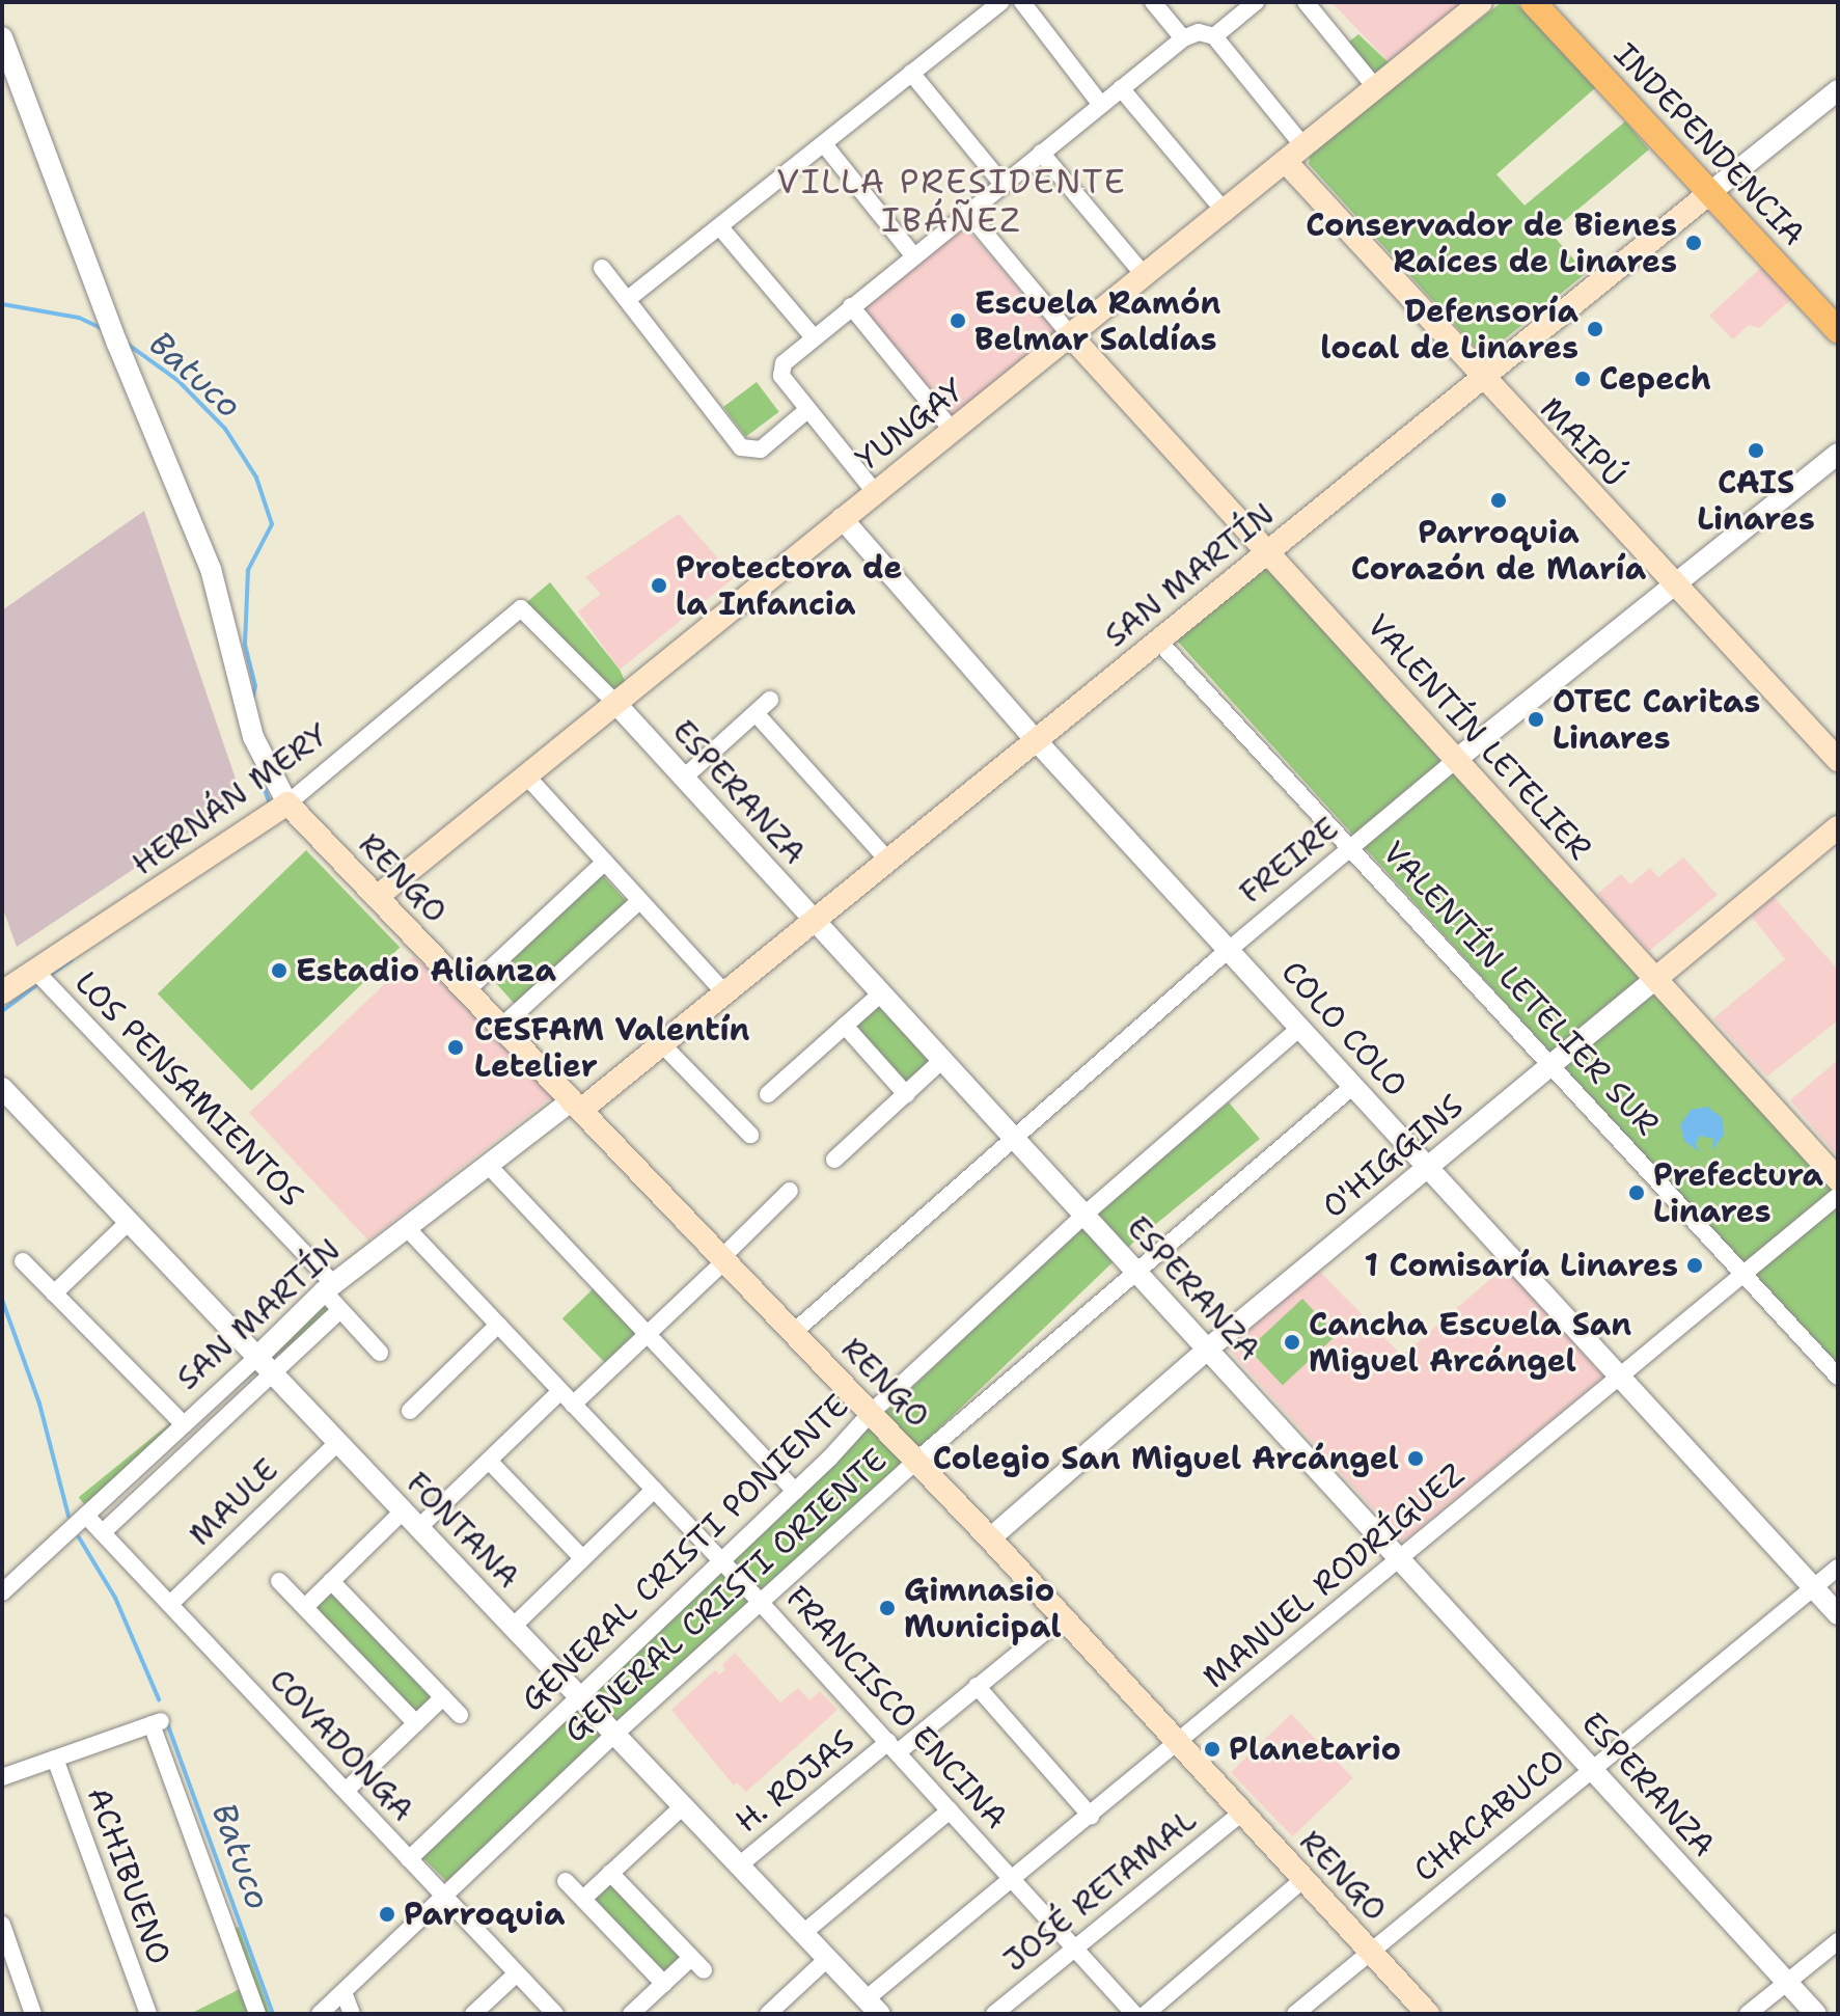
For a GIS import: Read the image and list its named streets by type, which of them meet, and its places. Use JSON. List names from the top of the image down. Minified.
{"streets":{"main road":["INDEPENDENCIA","YUNGAY","MAIPÚ","SAN MARTÍN","VALENTÍN LETELIER","HERNÁN MERY","RENGO","O'HIGGINS"],"street":["ESPERANZA","FREIRE","VALENTÍN LETELIER SUR","COLO COLO","LOS PENSAMIENTOS","MAULE","FONTANA","GENERAL CRISTI PONIENTE","MANUEL RODRÍGUEZ","GENERAL CRISTI ORIENTE","FRANCISCO ENCINA","COVADONGA","H. ROJAS","CHACABUCO","ACHIBUENO","JOSÉ RETAMAL"]},"crossings":[["INDEPENDENCIA","SAN MARTÍN"],["YUNGAY","MAIPÚ"],["YUNGAY","VALENTÍN LETELIER"],["YUNGAY","ESPERANZA"],["YUNGAY","RENGO"],["YUNGAY","COLO COLO"],["MAIPÚ","SAN MARTÍN"],["MAIPÚ","FREIRE"],["SAN MARTÍN","VALENTÍN LETELIER"],["SAN MARTÍN","ESPERANZA"],["SAN MARTÍN","RENGO"],["SAN MARTÍN","VALENTÍN LETELIER SUR"],["SAN MARTÍN","COLO COLO"],["SAN MARTÍN","LOS PENSAMIENTOS"],["SAN MARTÍN","FONTANA"],["SAN MARTÍN","FRANCISCO ENCINA"],["SAN MARTÍN","COVADONGA"],["VALENTÍN LETELIER","FREIRE"],["VALENTÍN LETELIER","O'HIGGINS"],["ESPERANZA","HERNÁN MERY"],["ESPERANZA","FREIRE"],["ESPERANZA","O'HIGGINS"],["ESPERANZA","GENERAL CRISTI PONIENTE"],["ESPERANZA","MANUEL RODRÍGUEZ"],["ESPERANZA","GENERAL CRISTI ORIENTE"],["ESPERANZA","CHACABUCO"],["HERNÁN MERY","RENGO"],["HERNÁN MERY","LOS PENSAMIENTOS"],["FREIRE","RENGO"],["FREIRE","VALENTÍN LETELIER SUR"],["FREIRE","COLO COLO"],["RENGO","O'HIGGINS"],["RENGO","GENERAL CRISTI PONIENTE"],["RENGO","MANUEL RODRÍGUEZ"],["RENGO","GENERAL CRISTI ORIENTE"],["RENGO","H. ROJAS"],["RENGO","CHACABUCO"],["RENGO","JOSÉ RETAMAL"],["VALENTÍN LETELIER SUR","O'HIGGINS"],["VALENTÍN LETELIER SUR","MANUEL RODRÍGUEZ"],["COLO COLO","O'HIGGINS"],["COLO COLO","GENERAL CRISTI PONIENTE"],["COLO COLO","MANUEL RODRÍGUEZ"],["COLO COLO","GENERAL CRISTI ORIENTE"],["COLO COLO","CHACABUCO"],["MAULE","FONTANA"],["MAULE","COVADONGA"],["FONTANA","GENERAL CRISTI PONIENTE"],["FONTANA","MANUEL RODRÍGUEZ"],["FONTANA","GENERAL CRISTI ORIENTE"],["FONTANA","H. ROJAS"],["GENERAL CRISTI PONIENTE","FRANCISCO ENCINA"],["GENERAL CRISTI PONIENTE","COVADONGA"],["MANUEL RODRÍGUEZ","FRANCISCO ENCINA"],["GENERAL CRISTI ORIENTE","FRANCISCO ENCINA"],["GENERAL CRISTI ORIENTE","COVADONGA"],["FRANCISCO ENCINA","H. ROJAS"],["FRANCISCO ENCINA","JOSÉ RETAMAL"]],"districts":["VILLA PRESIDENTE IBÁÑEZ"],"water":["Batuco"],"places":["Conservador de Bienes Raíces de Linares","Escuela Ramón Belmar Saldías","Defensoría local de Linares","Cepech","CAIS Linares","Parroquia Corazón de María","Protectora de la Infancia","OTEC Caritas Linares","Estadio Alianza","CESFAM Valentín Letelier","Prefectura Linares","1 Comisaría Linares","Cancha Escuela San Miguel Arcángel","Colegio San Miguel Arcángel","Gimnasio Municipal","Planetario","Parroquia"]}
